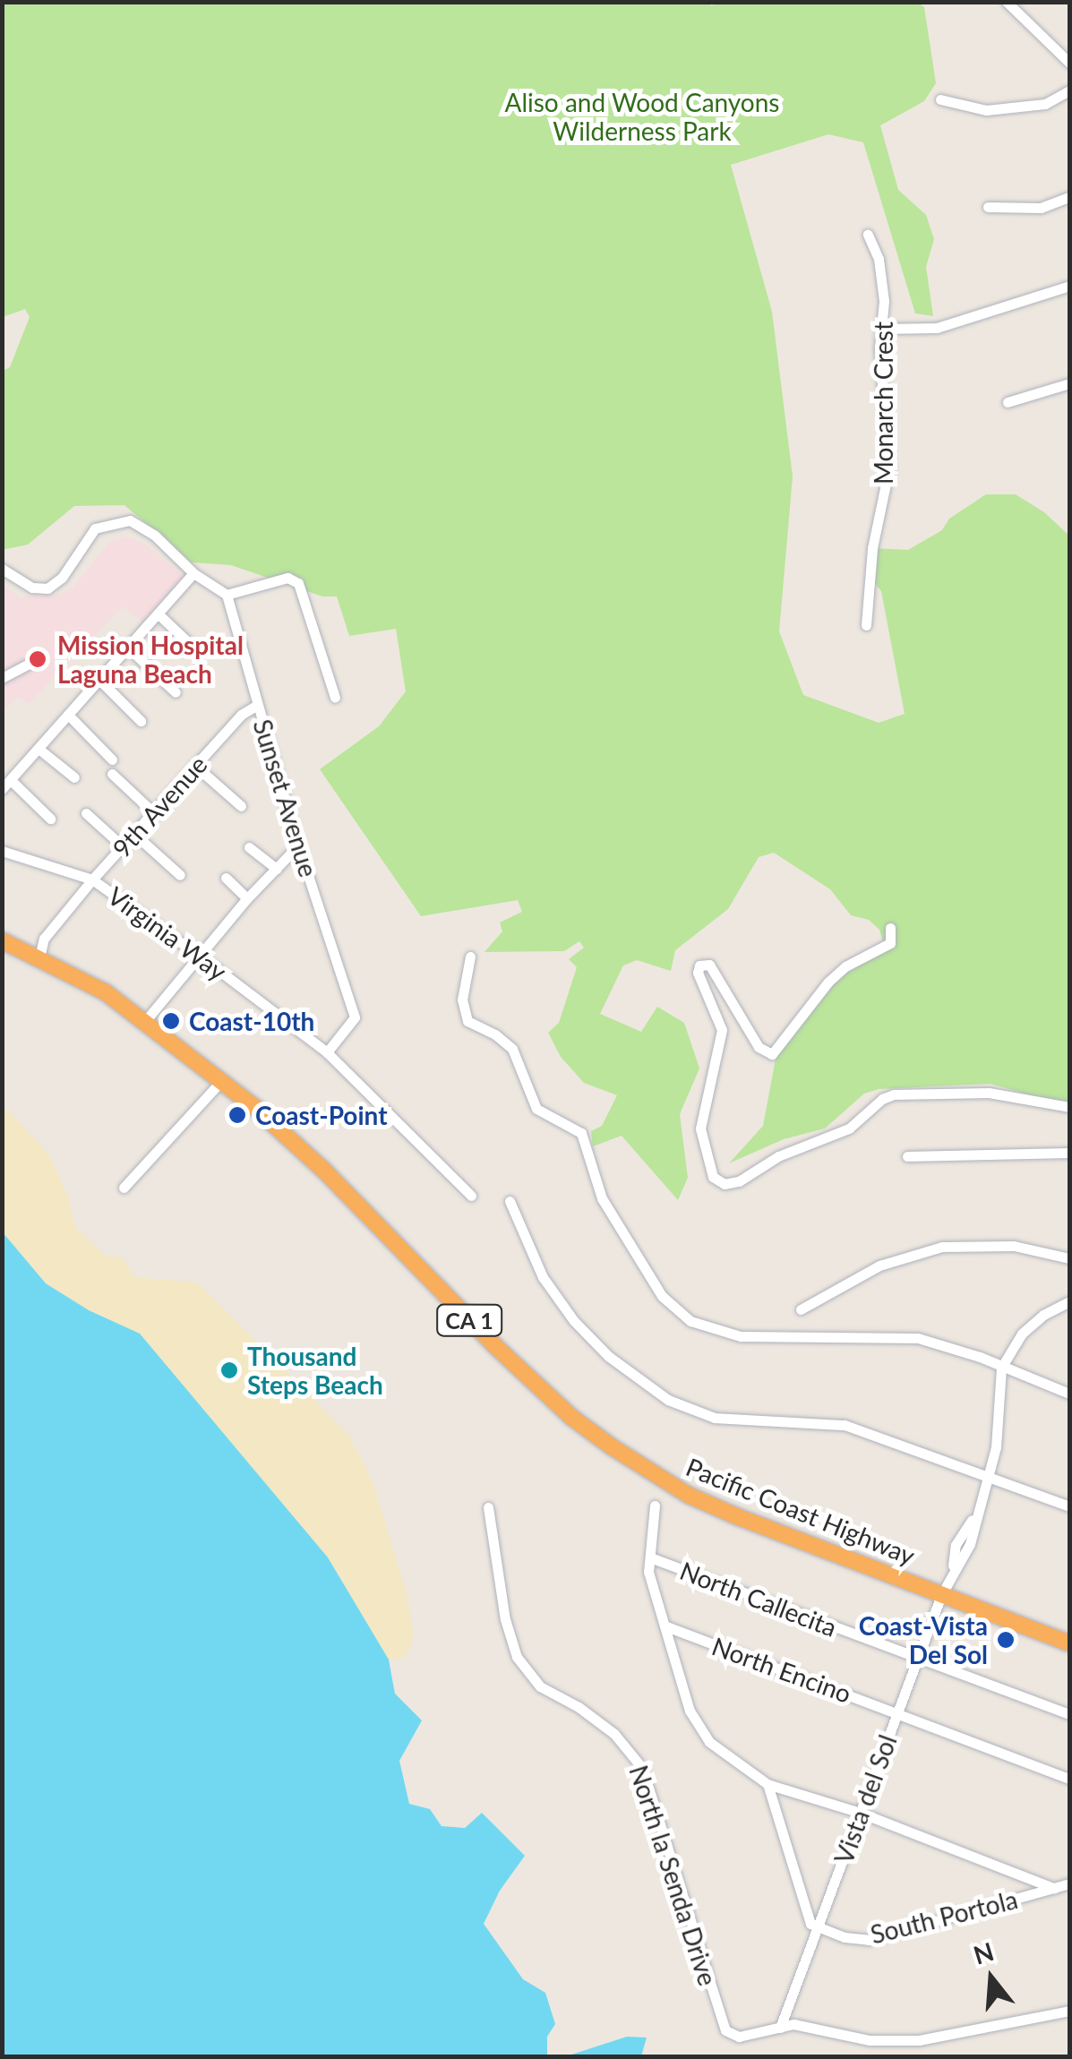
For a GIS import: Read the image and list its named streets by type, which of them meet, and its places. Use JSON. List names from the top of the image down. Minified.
{"streets":{"highway":["CA 1","Pacific Coast Highway"],"street":["Monarch Crest","Sunset Avenue","9th Avenue","Virginia Way","North Callecita","North Encino","Vista del Sol","North la Senda Drive","South Portola"]},"crossings":[["Sunset Avenue","9th Avenue"],["Sunset Avenue","Virginia Way"],["9th Avenue","Virginia Way"],["9th Avenue","Pacific Coast Highway"],["Pacific Coast Highway","Vista del Sol"],["North Callecita","Vista del Sol"],["North Encino","Vista del Sol"],["Vista del Sol","North la Senda Drive"],["Vista del Sol","South Portola"]],"parks":["Aliso and Wood Canyons Wilderness Park"],"places":["Mission Hospital Laguna Beach","Coast-10th","Coast-Point","Thousand Steps Beach","Coast-Vista Del Sol"],"north":"top"}
